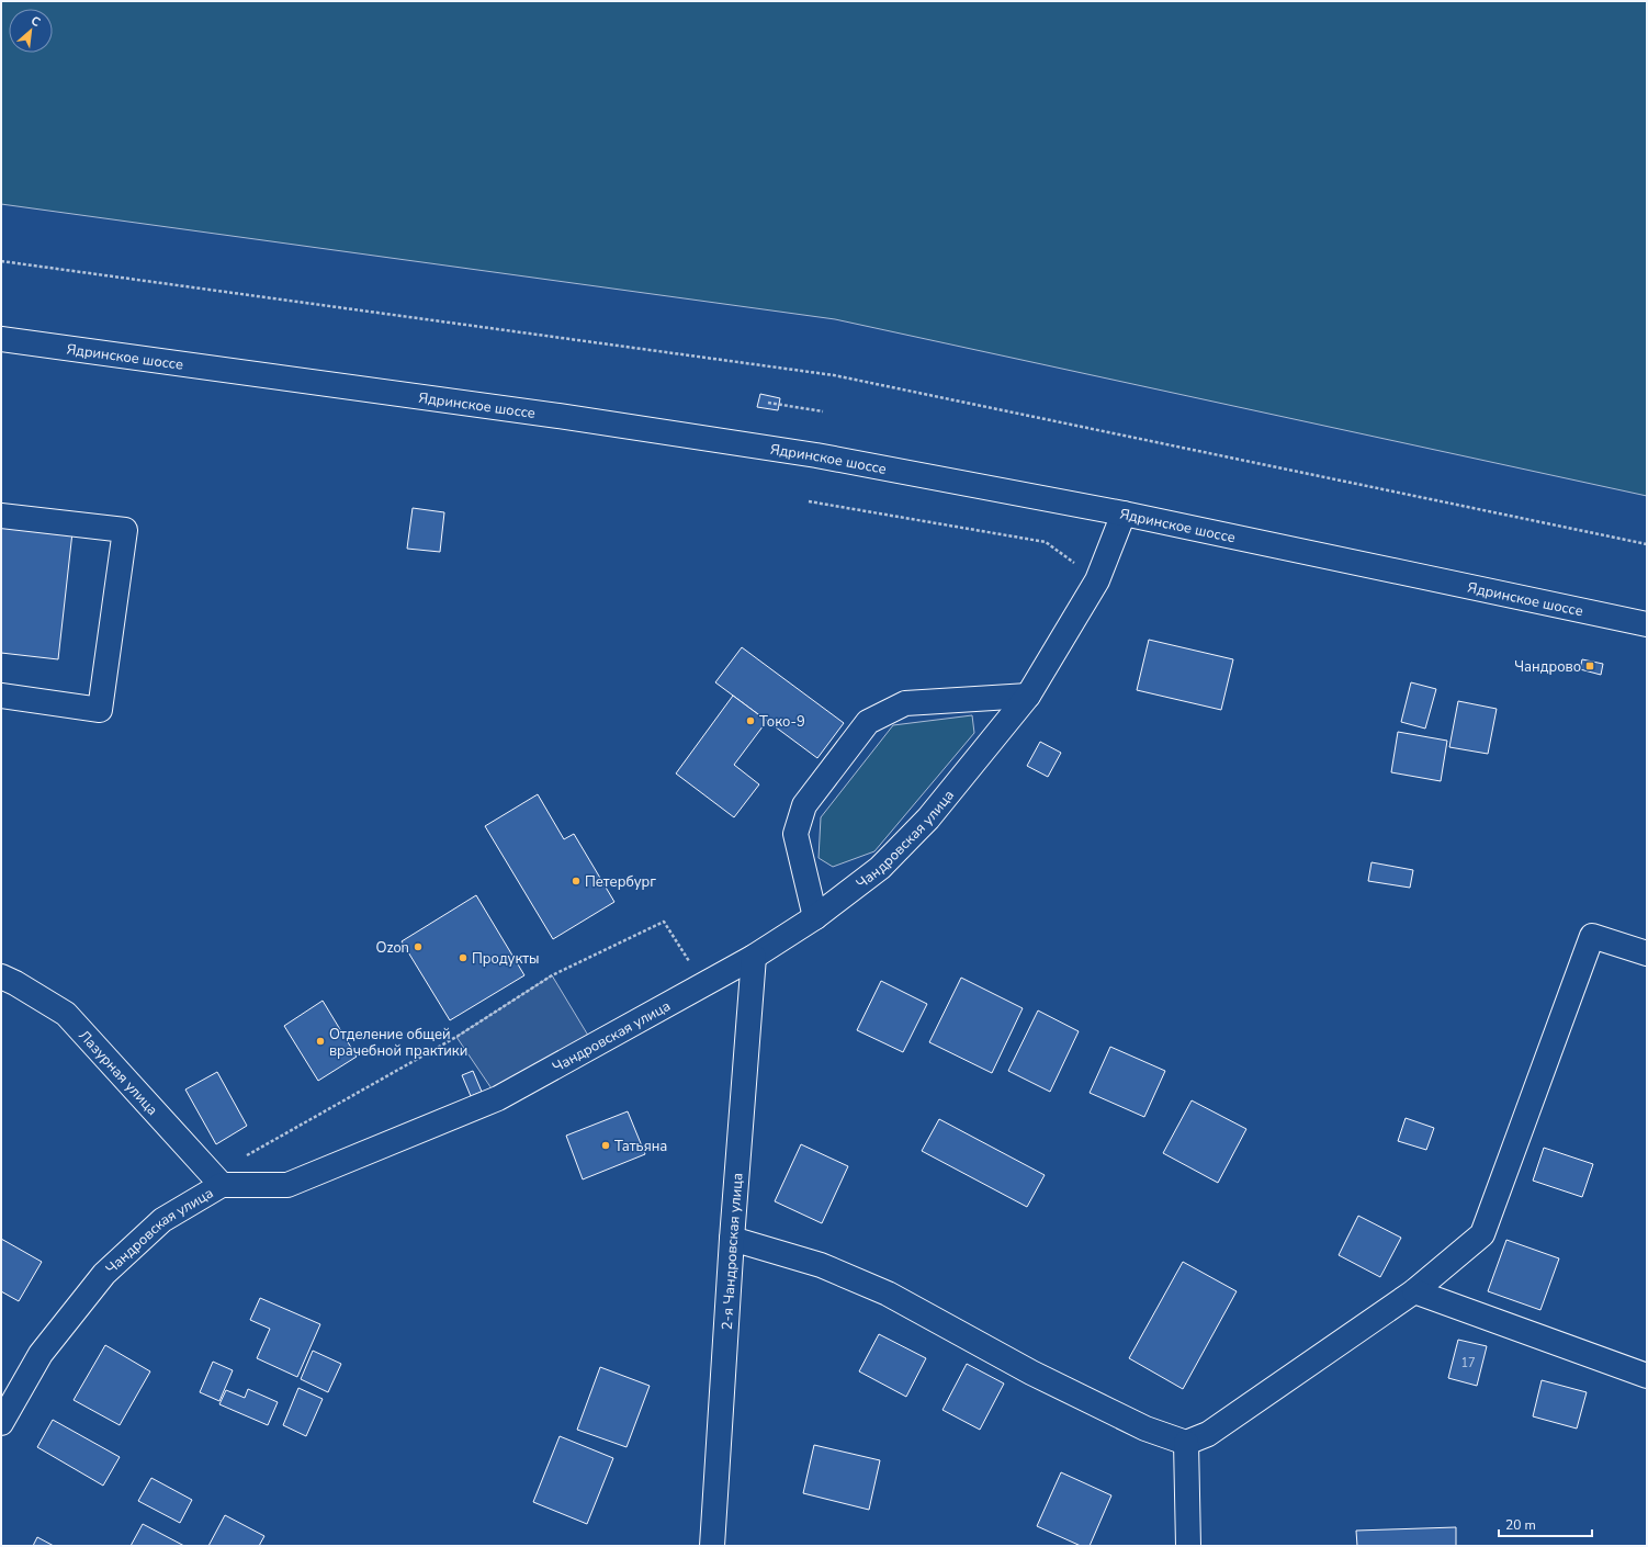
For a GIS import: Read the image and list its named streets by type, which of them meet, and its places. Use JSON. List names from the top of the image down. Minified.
{"streets":{"street":["Ядринское шоссе","Чандровская улица","Лазурная улица","2-я Чандровская улица"]},"crossings":[["Ядринское шоссе","Чандровская улица"],["Чандровская улица","Лазурная улица"],["Чандровская улица","2-я Чандровская улица"]],"places":{"transit":["Чандрово"],"other":["Токо-9","Петербург","Ozon","Продукты","Отделение общей врачебной практики","Татьяна"]},"house_numbers":["17"],"scale_bar":"20 m","north":"top right"}
